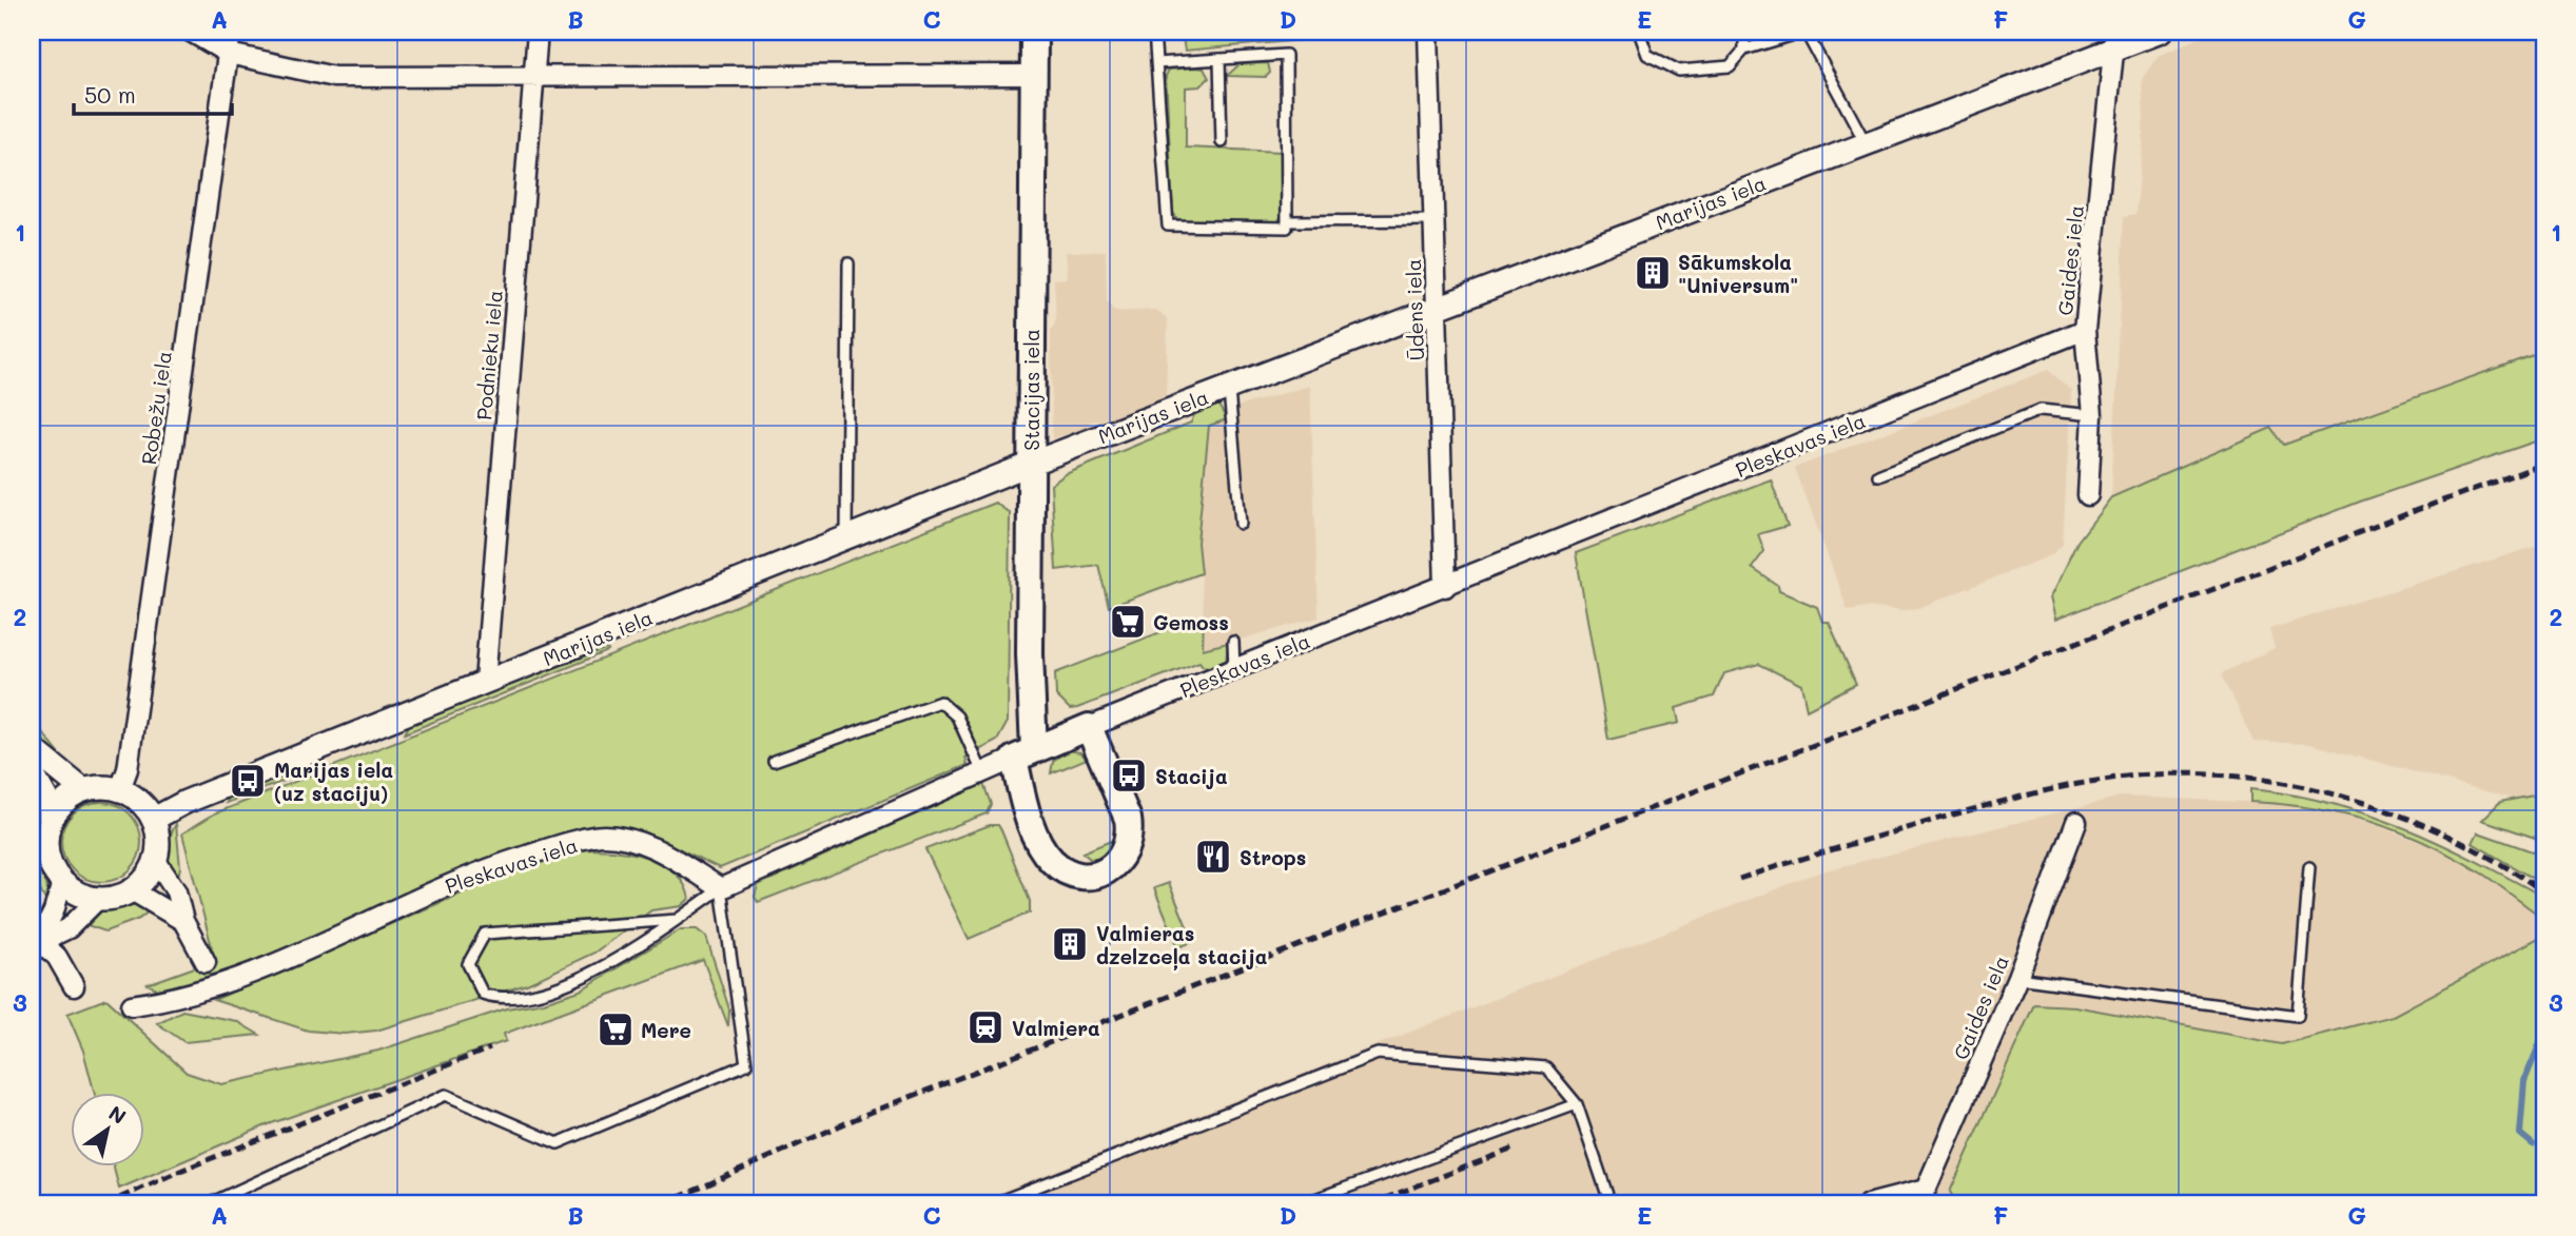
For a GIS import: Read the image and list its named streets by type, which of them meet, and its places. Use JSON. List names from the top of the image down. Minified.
{"streets":{"main road":["Stacijas iela","Pleskavas iela"],"street":["Marijas iela","Gaides iela","Ūdens iela","Podnieku iela","Robežu iela"]},"crossings":[["Marijas iela","Gaides iela"],["Marijas iela","Ūdens iela"],["Marijas iela","Podnieku iela"],["Marijas iela","Stacijas iela"],["Marijas iela","Robežu iela"],["Gaides iela","Pleskavas iela"],["Ūdens iela","Pleskavas iela"],["Stacijas iela","Pleskavas iela"]],"places":{"building":["Sākumskola \"Universum\"","Valmieras dzelzceļa stacija"],"supermarket":["Gemoss","Mere"],"bus stop":["Stacija","Marijas iela (uz staciju)"],"restaurant":["Strops"],"station":["Valmiera"]},"scale_bar":"50 m","north":"top right","grid":{"columns":["A","B","C","D","E","F","G"],"rows":["1","2","3"]}}
